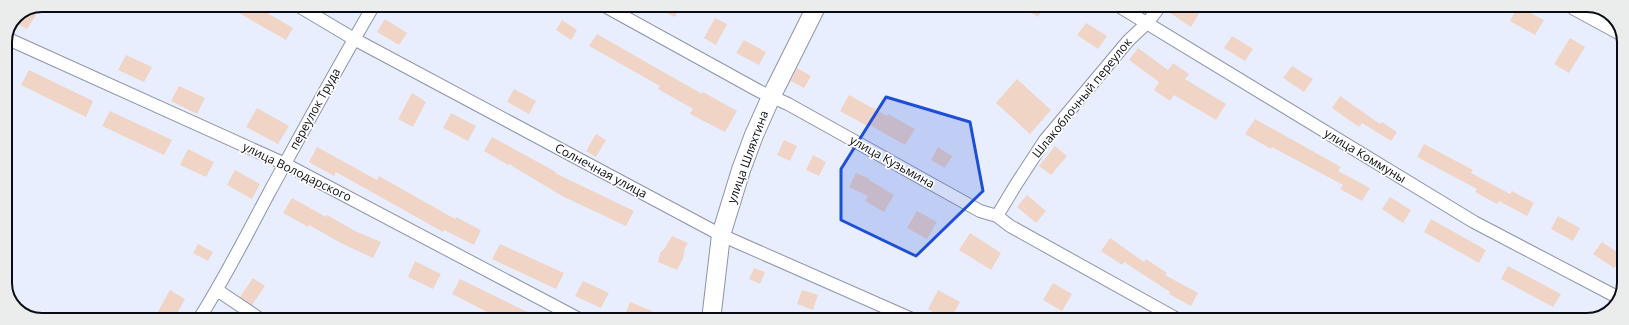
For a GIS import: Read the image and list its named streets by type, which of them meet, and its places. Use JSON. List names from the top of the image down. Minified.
{"streets":{"main road":["улица Шляхтина"],"street":["Шлакоблочный переулок","переулок Труда","улица Коммуны","улица Кузьмина","Солнечная улица","улица Володарского"]},"crossings":[["Шлакоблочный переулок","улица Коммуны"],["Шлакоблочный переулок","улица Кузьмина"],["переулок Труда","Солнечная улица"],["переулок Труда","улица Володарского"],["улица Шляхтина","улица Кузьмина"],["улица Шляхтина","Солнечная улица"]]}
